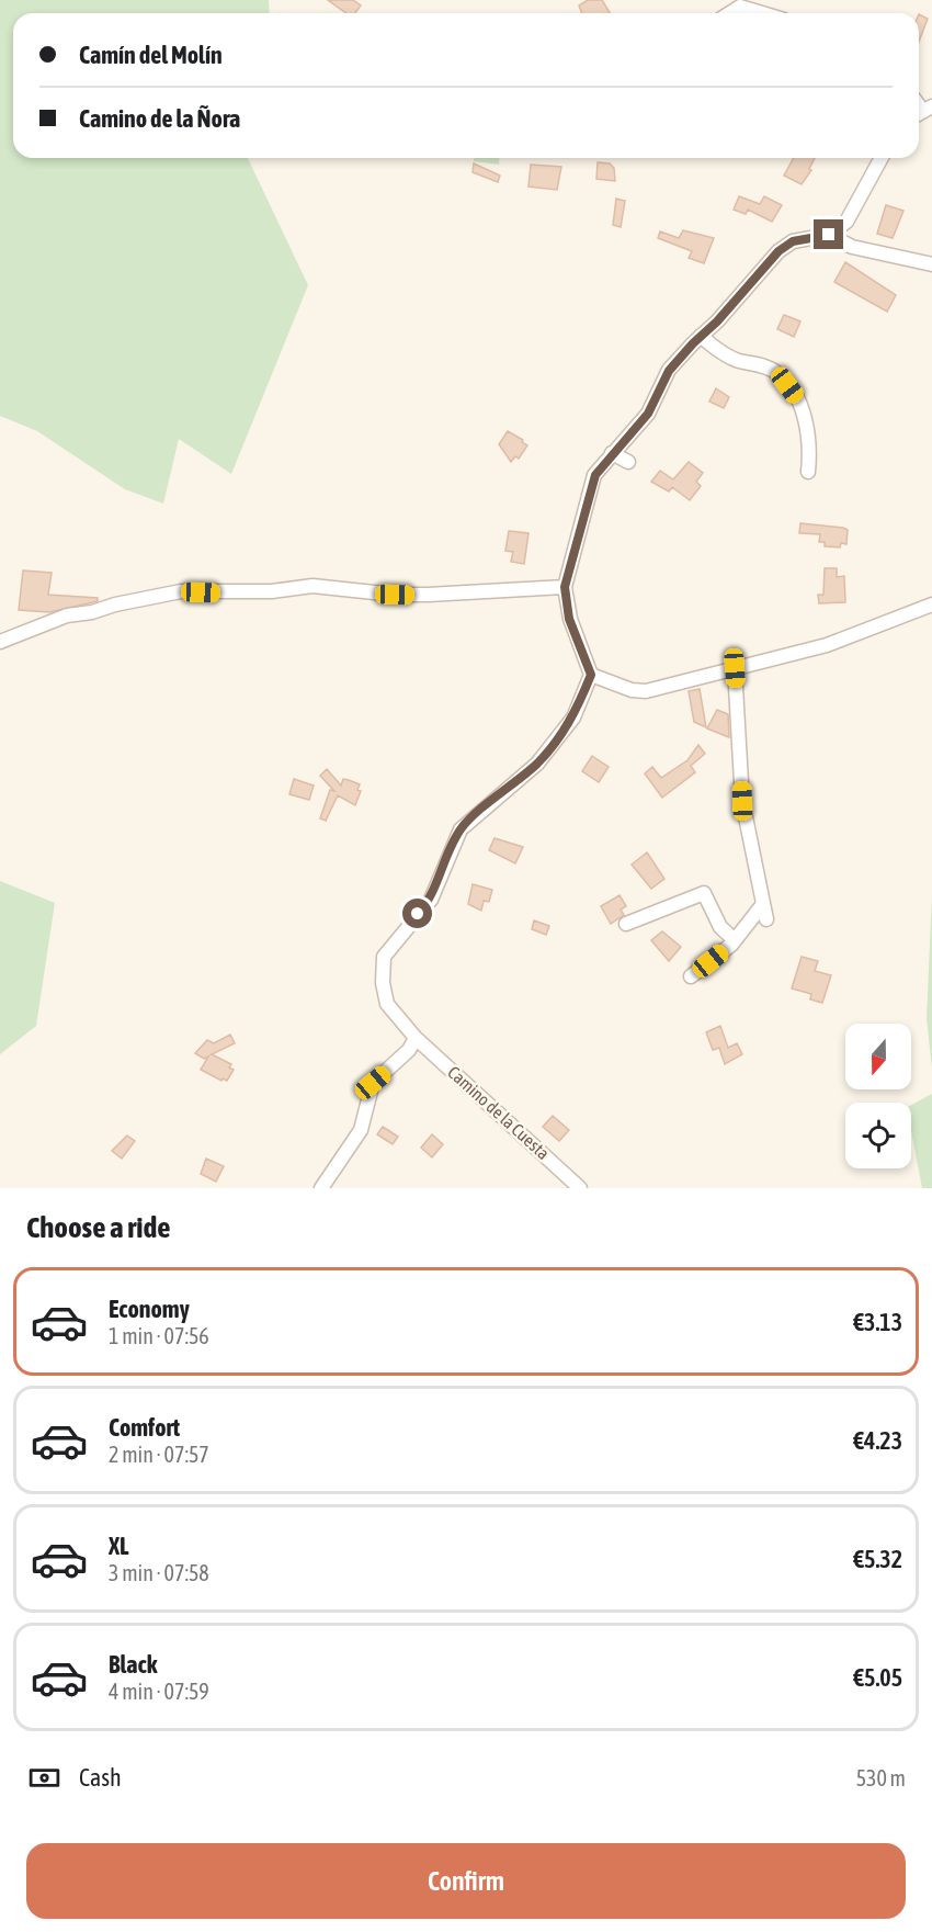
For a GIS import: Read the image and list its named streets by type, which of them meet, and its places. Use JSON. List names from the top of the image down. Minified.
{"streets":{"street":["Camino de la Cuesta"]},"north":"bottom","page":{"banner":["Camín del Molín","Camino de la Ñora"],"heading":"Choose a ride","list":[{"name":"Economy","note":"1 min · 07:56","value":"€3.13"},{"name":"Comfort","note":"2 min · 07:57","value":"€4.23"},{"name":"XL","note":"3 min · 07:58","value":"€5.32"},{"name":"Black","note":"4 min · 07:59","value":"€5.05"}],"pay":["Cash","530 m"],"buttons":"Confirm"}}
